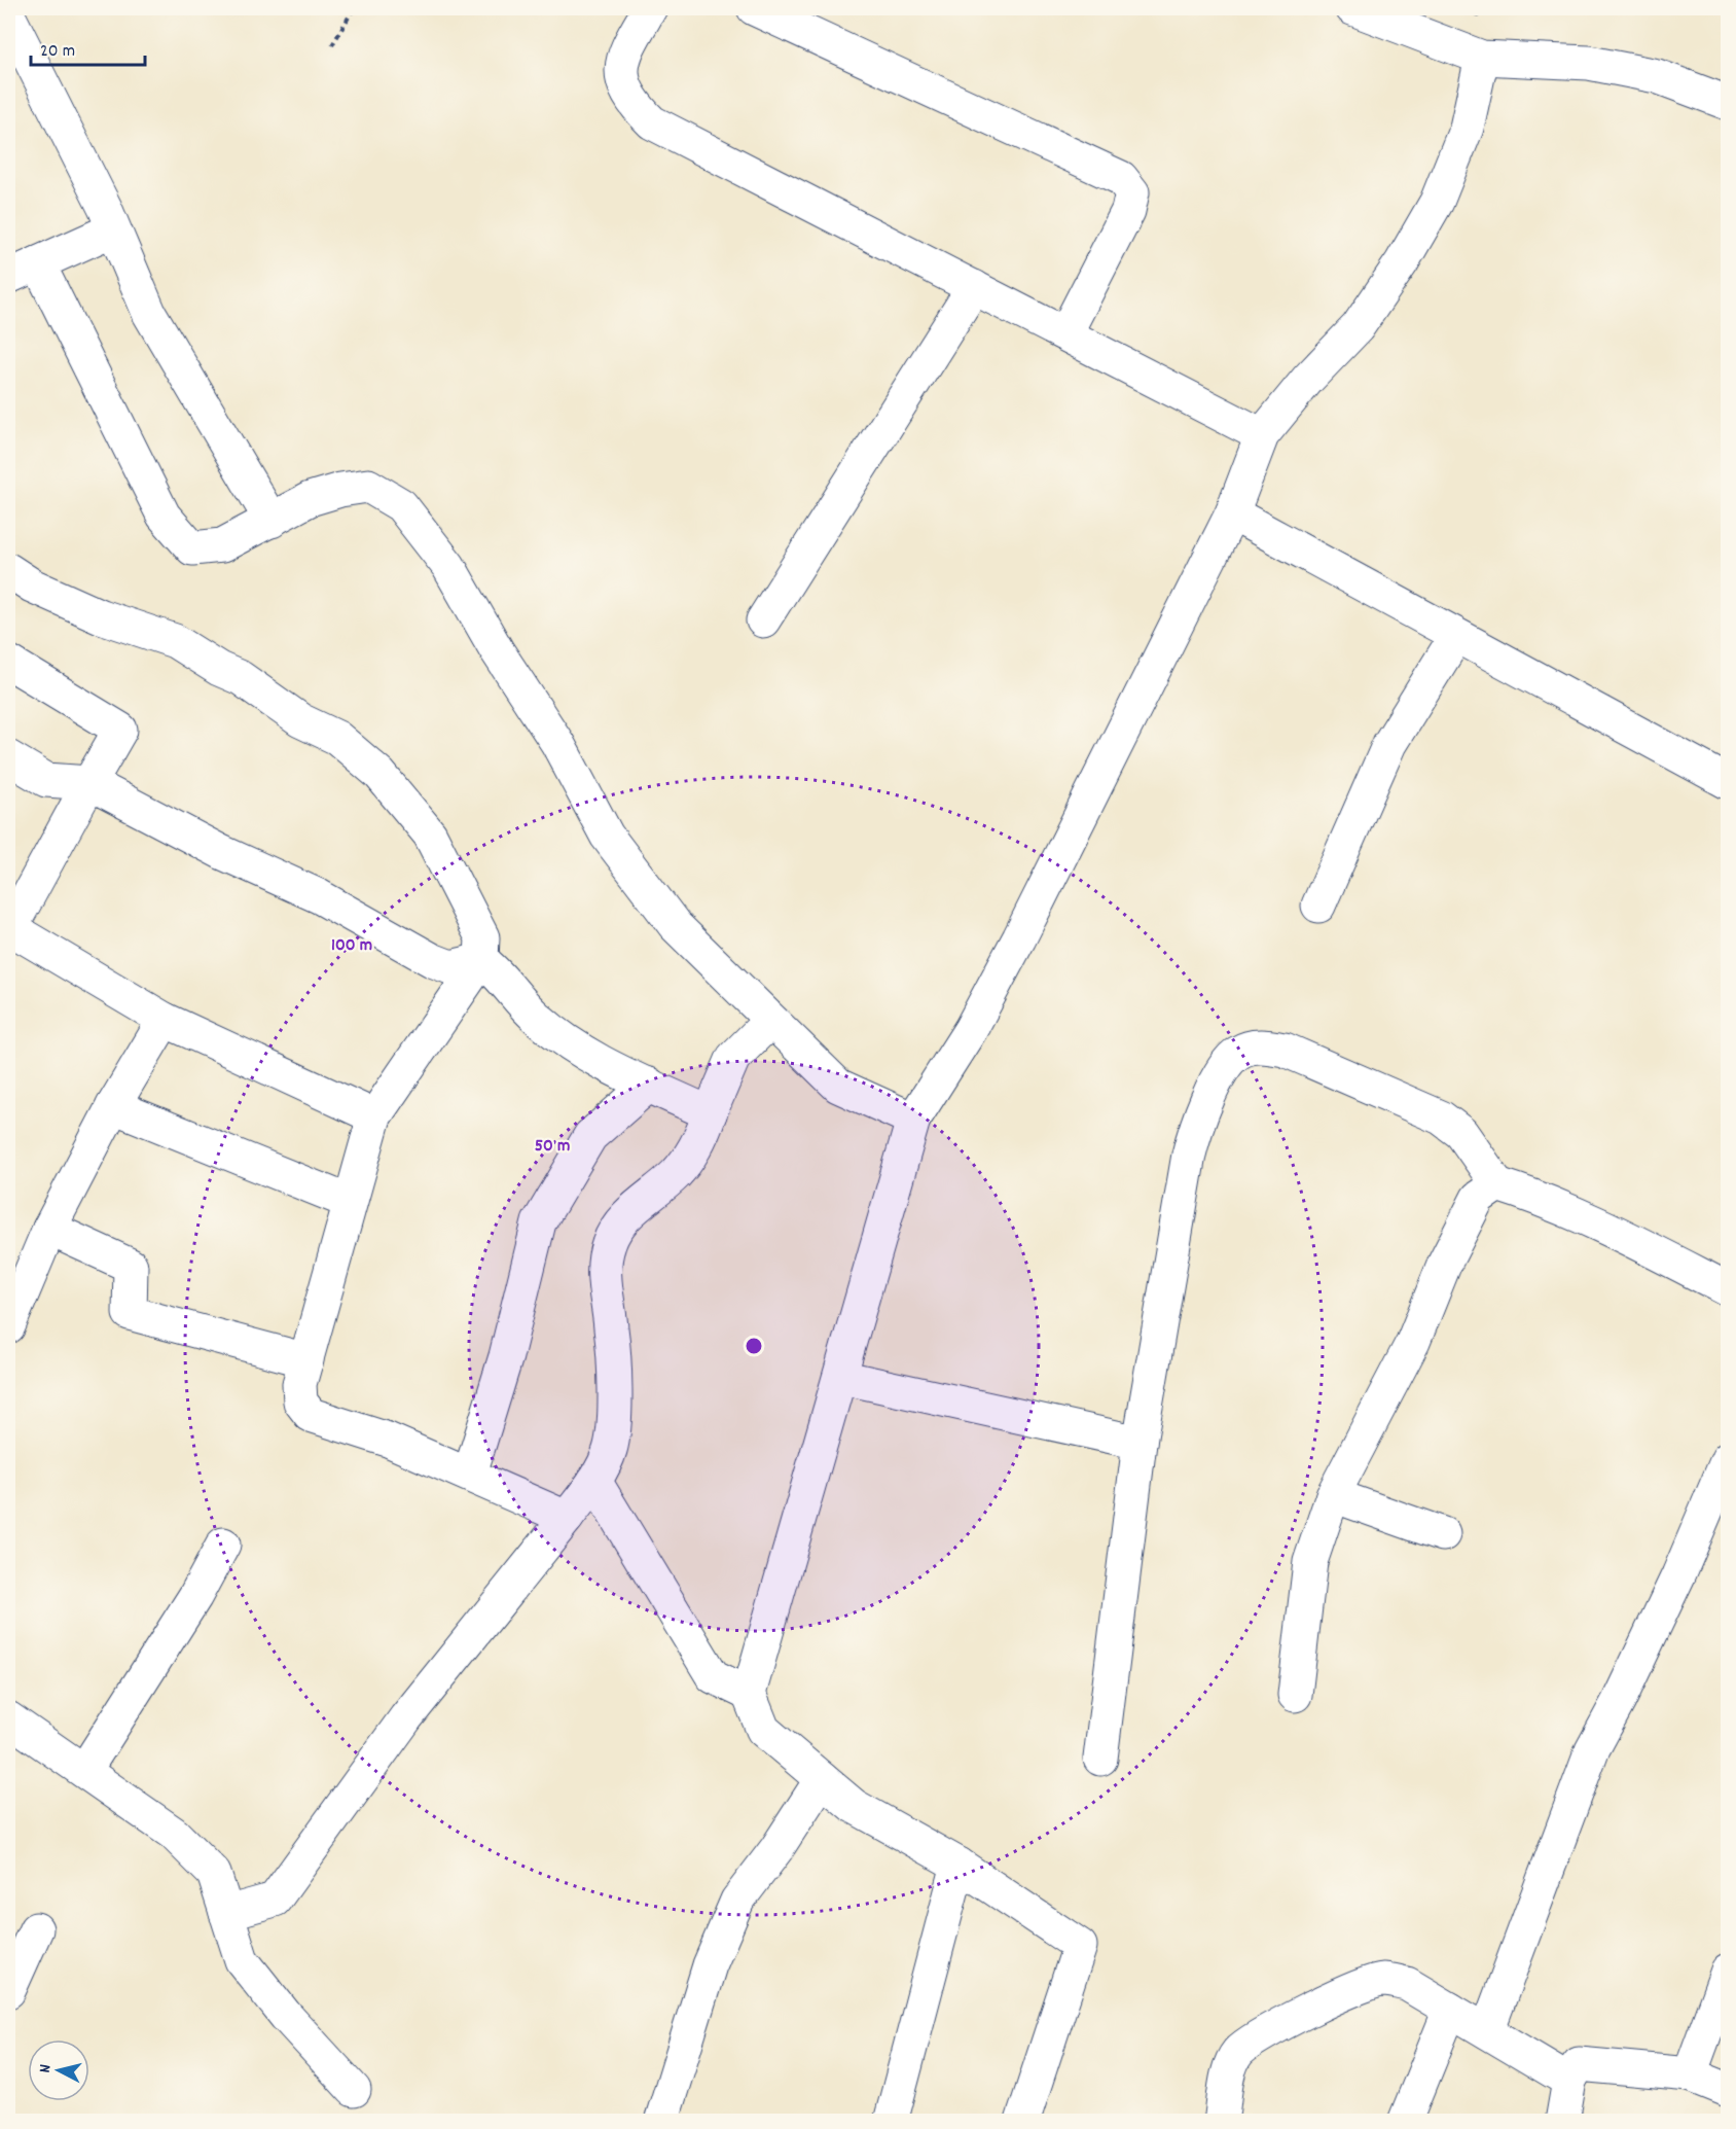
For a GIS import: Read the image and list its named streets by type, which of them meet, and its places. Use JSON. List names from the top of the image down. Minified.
{"scale_bar":"20 m","north":"left","rings":["100 m","50 m"]}
